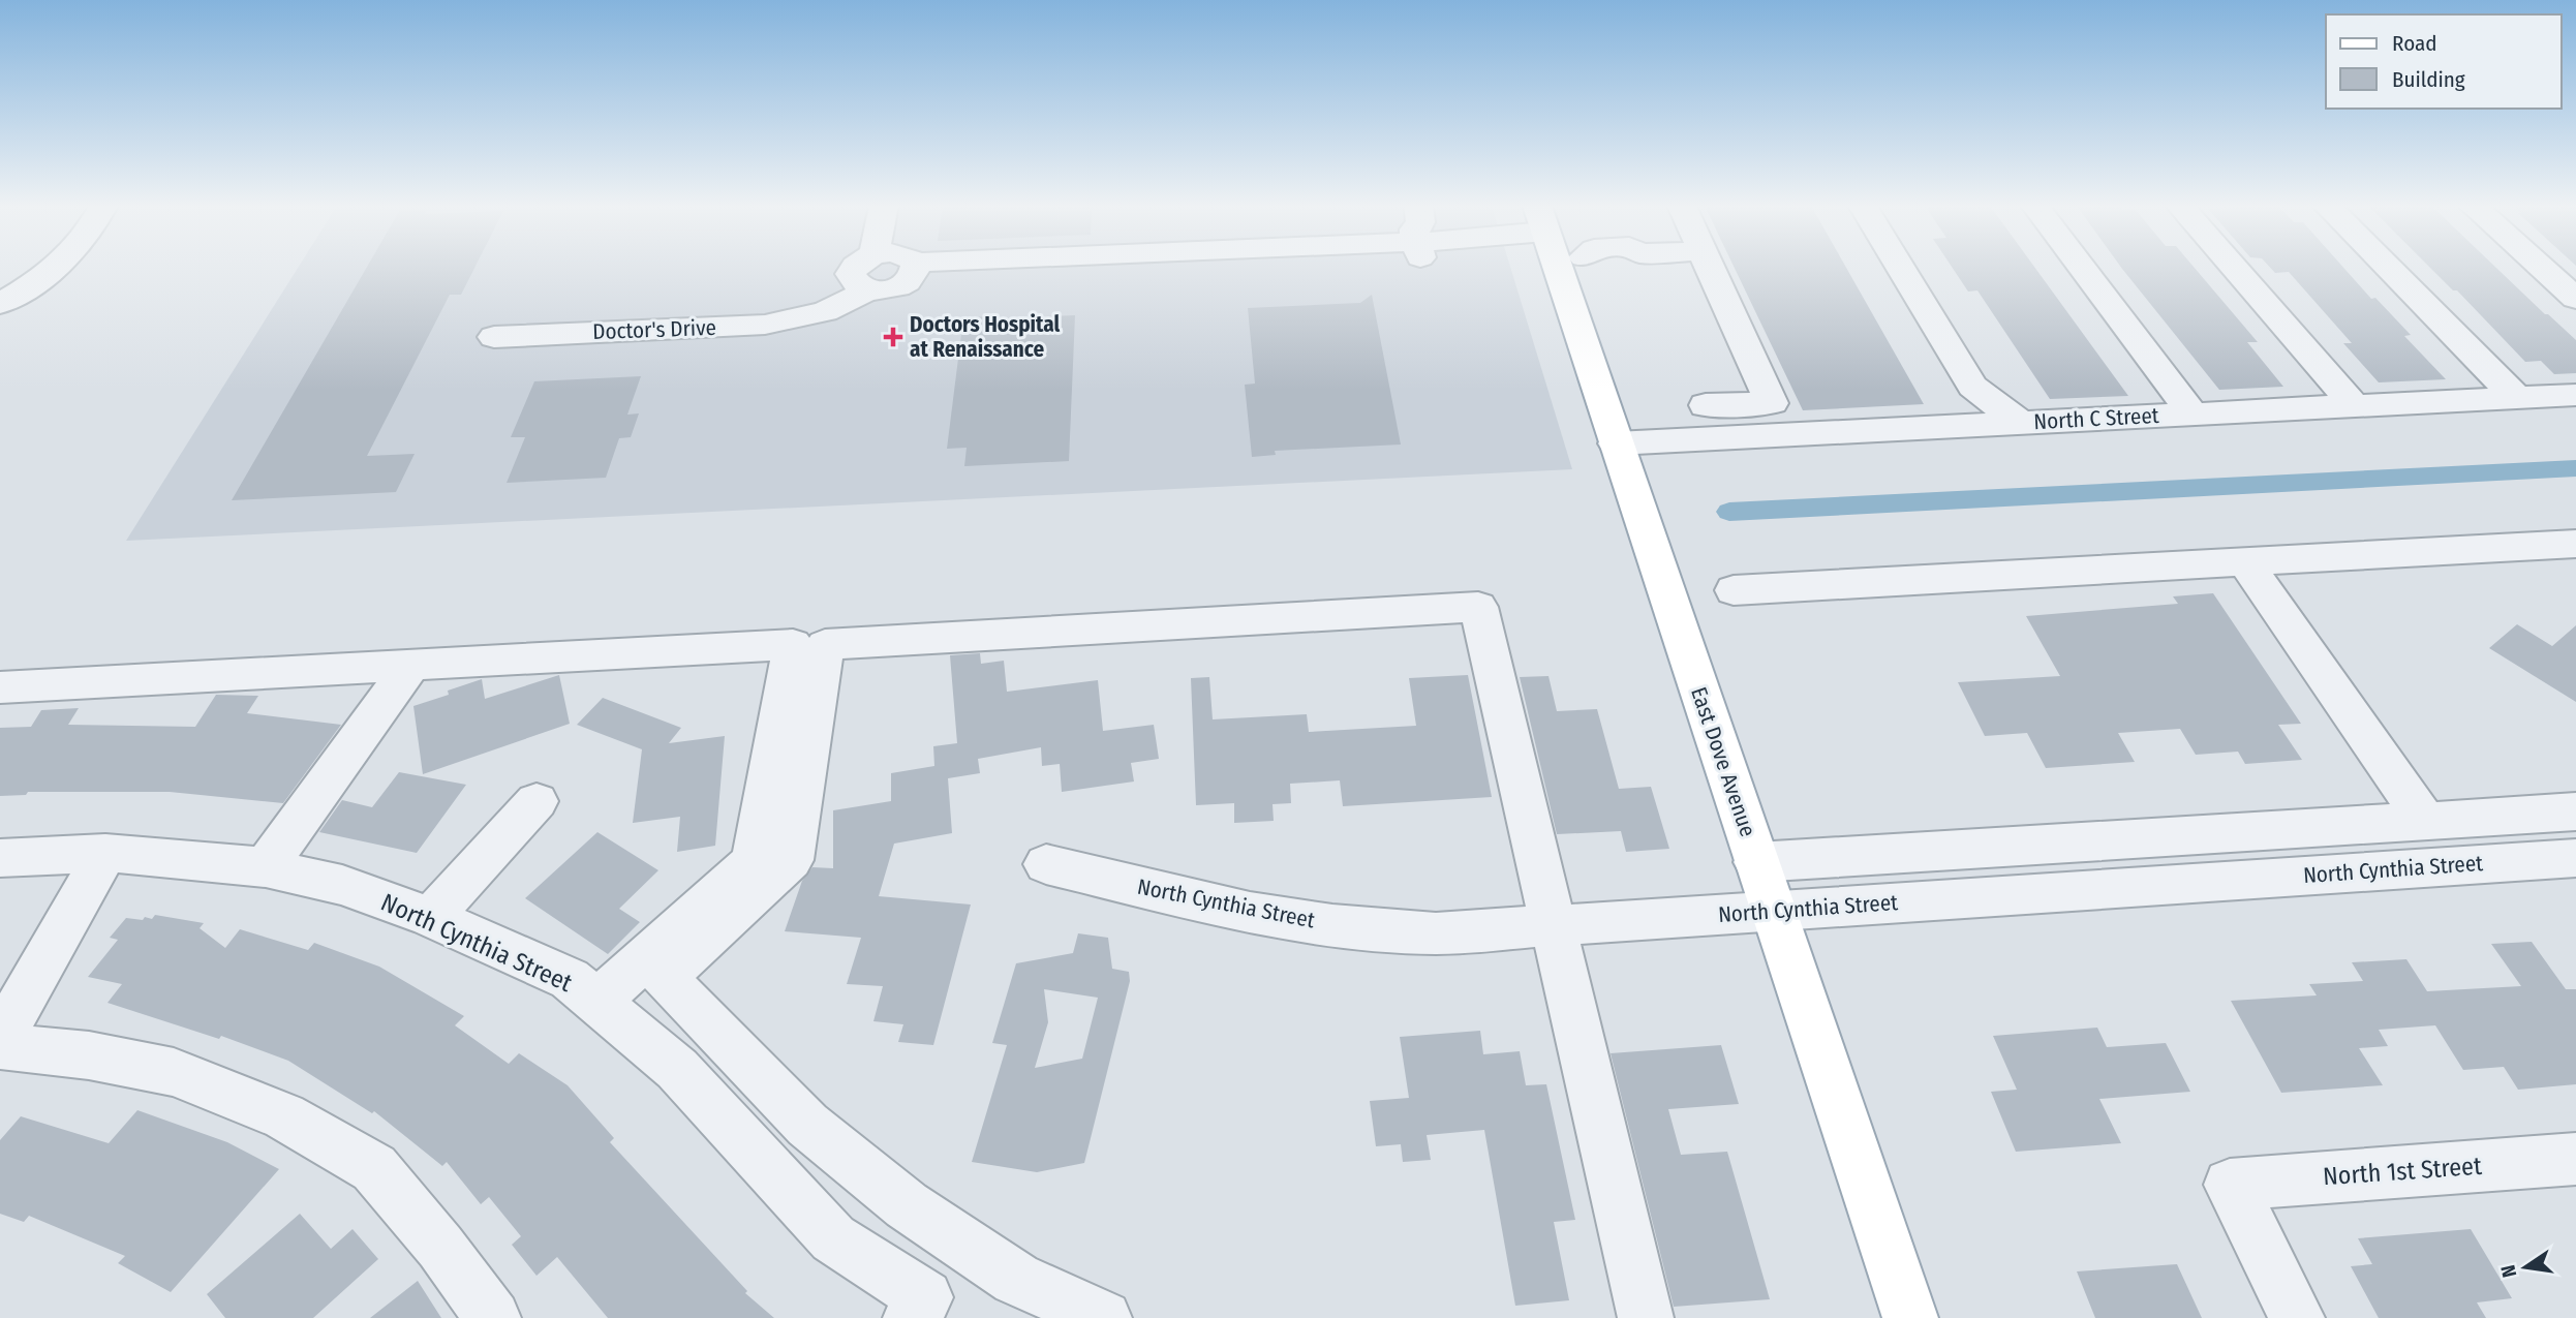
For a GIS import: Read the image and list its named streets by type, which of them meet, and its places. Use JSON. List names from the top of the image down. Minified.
{"streets":{"main road":["East Dove Avenue"],"street":["Doctor's Drive","North C Street","North Cynthia Street","North 1st Street"]},"crossings":[["North C Street","East Dove Avenue"],["East Dove Avenue","North Cynthia Street"]],"places":{"health":["Doctors Hospital at Renaissance"]},"legend":["Road","Building"],"north":"left"}
